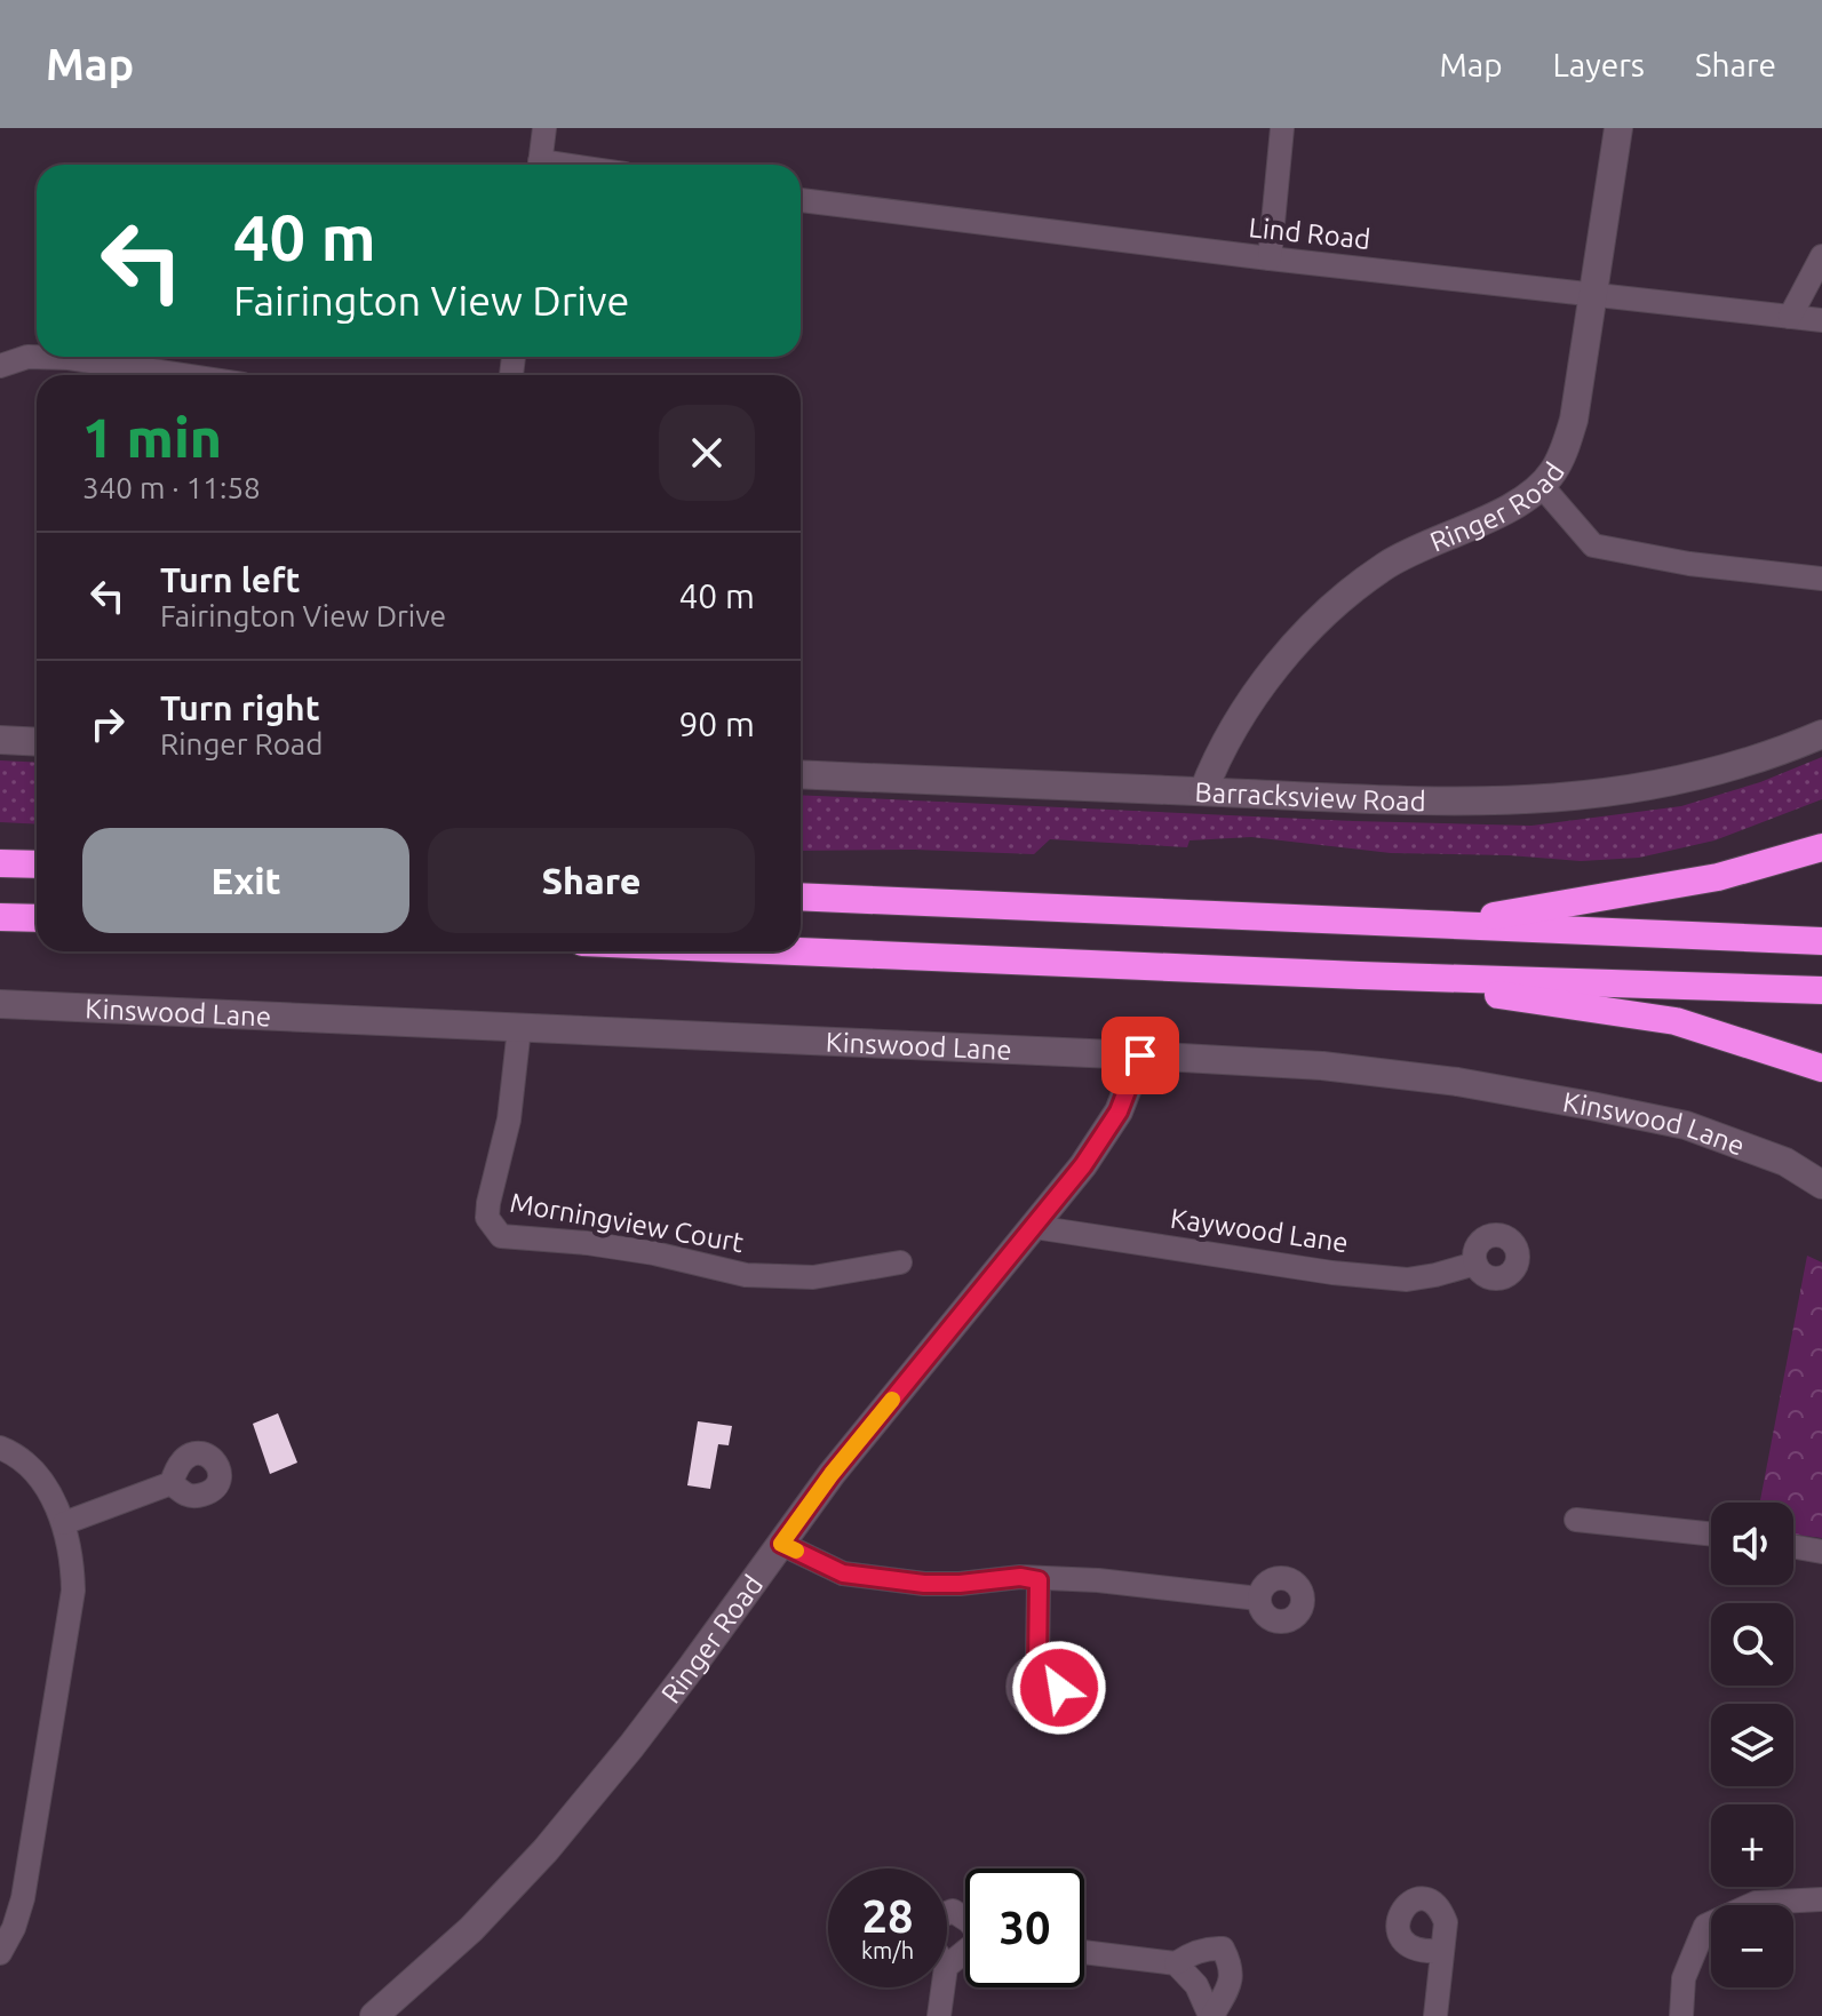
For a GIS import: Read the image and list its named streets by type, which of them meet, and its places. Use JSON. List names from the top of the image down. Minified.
{"streets":{"street":["Lind Road","Ringer Road","Barracksview Road","Kinswood Lane","Morningview Court","Kaywood Lane"]},"crossings":[["Lind Road","Ringer Road"],["Ringer Road","Barracksview Road"],["Ringer Road","Kinswood Lane"],["Ringer Road","Kaywood Lane"],["Kinswood Lane","Morningview Court"]],"page":{"header":"Map","nav":["Map","Layers","Share"],"turn":["40 m","Fairington View Drive"],"heading":["1 min","340 m · 11:58"],"list":[{"name":"Turn left","note":"Fairington View Drive","value":"40 m"},{"name":"Turn right","note":"Ringer Road","value":"90 m"}],"buttons":["Exit","Share"],"map_buttons":["+","−"],"speed":"28 km/h","limit":"30"}}
